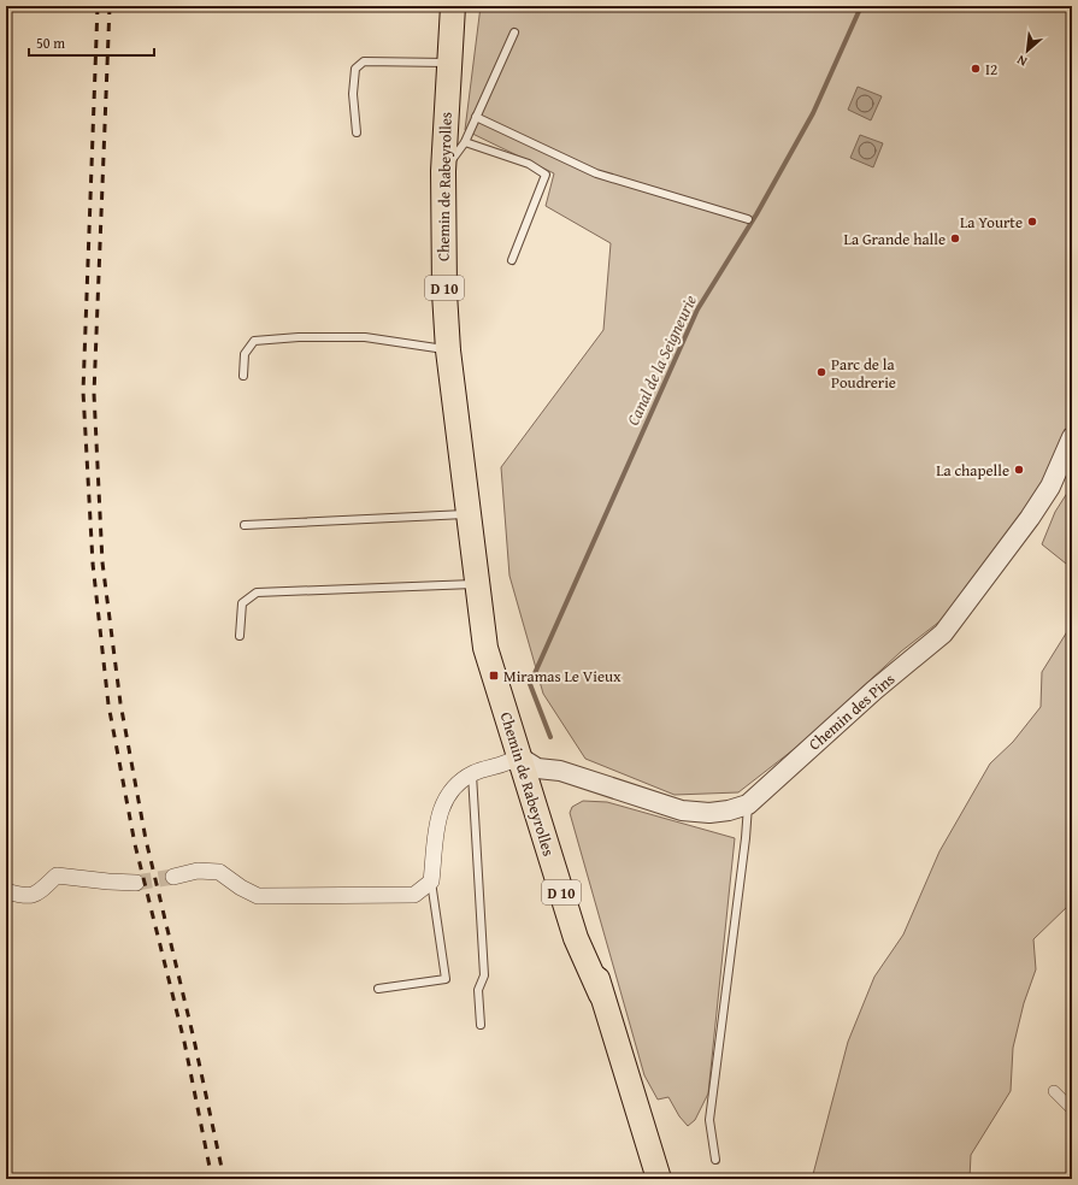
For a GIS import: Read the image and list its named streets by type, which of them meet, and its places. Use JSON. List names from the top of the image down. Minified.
{"streets":{"main road":["Chemin de Rabeyrolles","D 10"],"street":["Chemin des Pins"]},"crossings":[["Chemin de Rabeyrolles","Chemin des Pins"]],"water":["Canal de la Seigneurie"],"places":{"other":["I2","La Yourte","La Grande halle","Parc de la Poudrerie","La chapelle"],"transit":["Miramas Le Vieux"]},"scale_bar":"50 m","north":"bottom left"}
